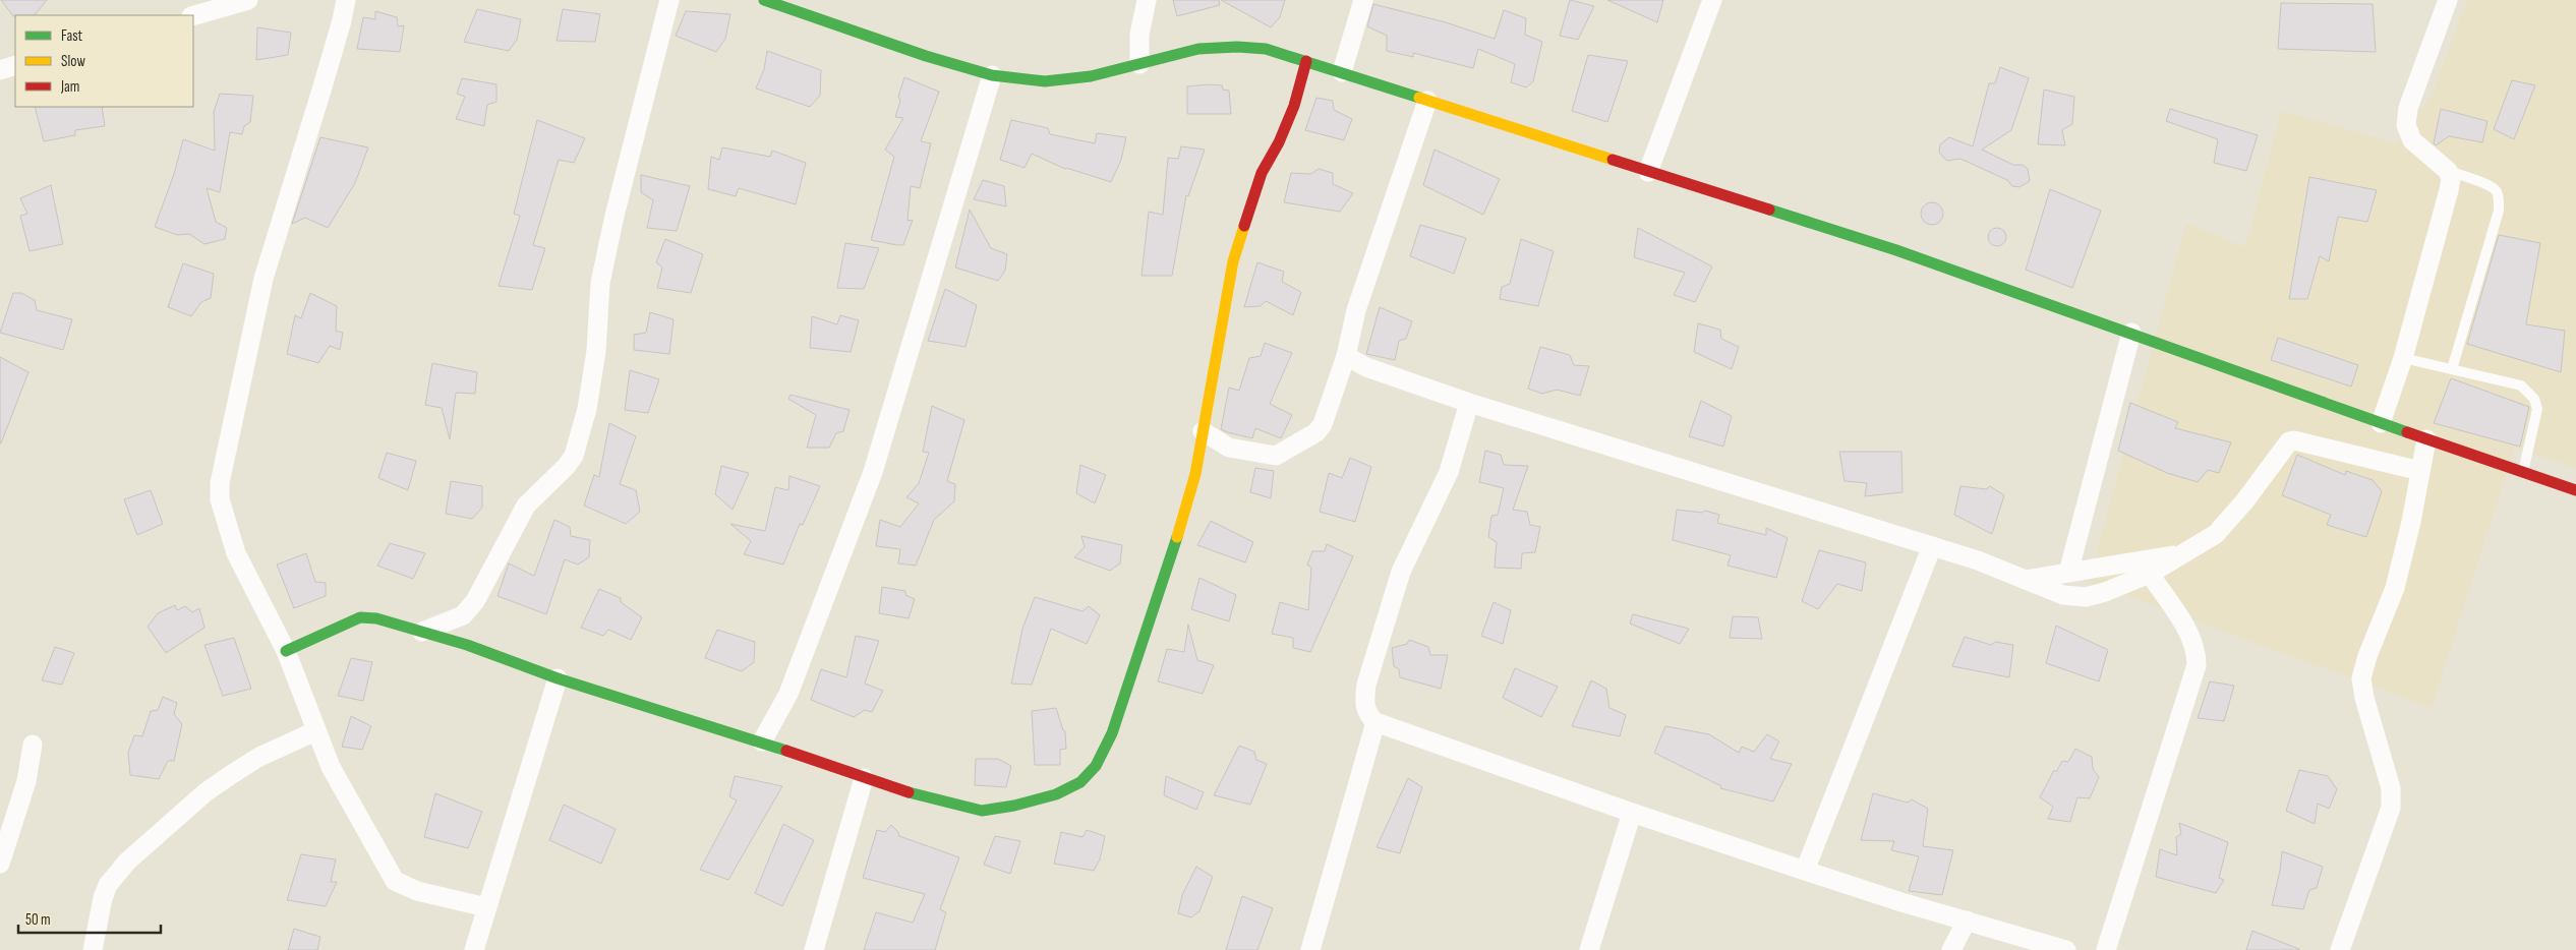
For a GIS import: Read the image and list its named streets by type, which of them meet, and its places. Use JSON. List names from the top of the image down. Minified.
{"legend":["Fast","Slow","Jam"],"scale_bar":"50 m"}
